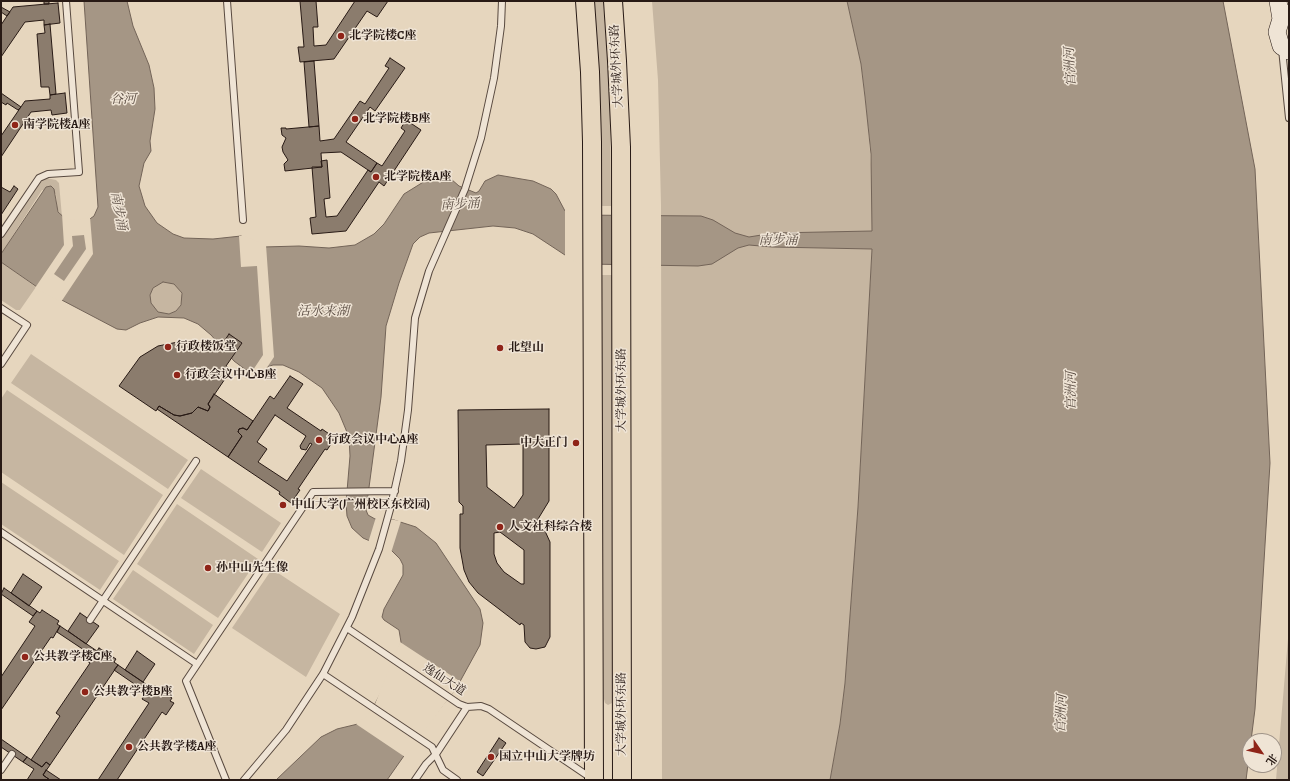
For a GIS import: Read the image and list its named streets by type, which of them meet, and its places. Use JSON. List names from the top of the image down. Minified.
{"streets":{"main road":["大学城外环东路"],"lane":["逸仙大道"]},"water":["官洲河","谷河","南步涌","活水来湖"],"places":["北学院楼C座","北学院楼B座","南学院楼A座","北学院楼A座","行政楼饭堂","北望山","行政会议中心B座","行政会议中心A座","中大正门","中山大学(广州校区东校园)","人文社科综合楼","孙中山先生像","公共教学楼C座","公共教学楼B座","公共教学楼A座","国立中山大学牌坊"],"north":"bottom right"}
